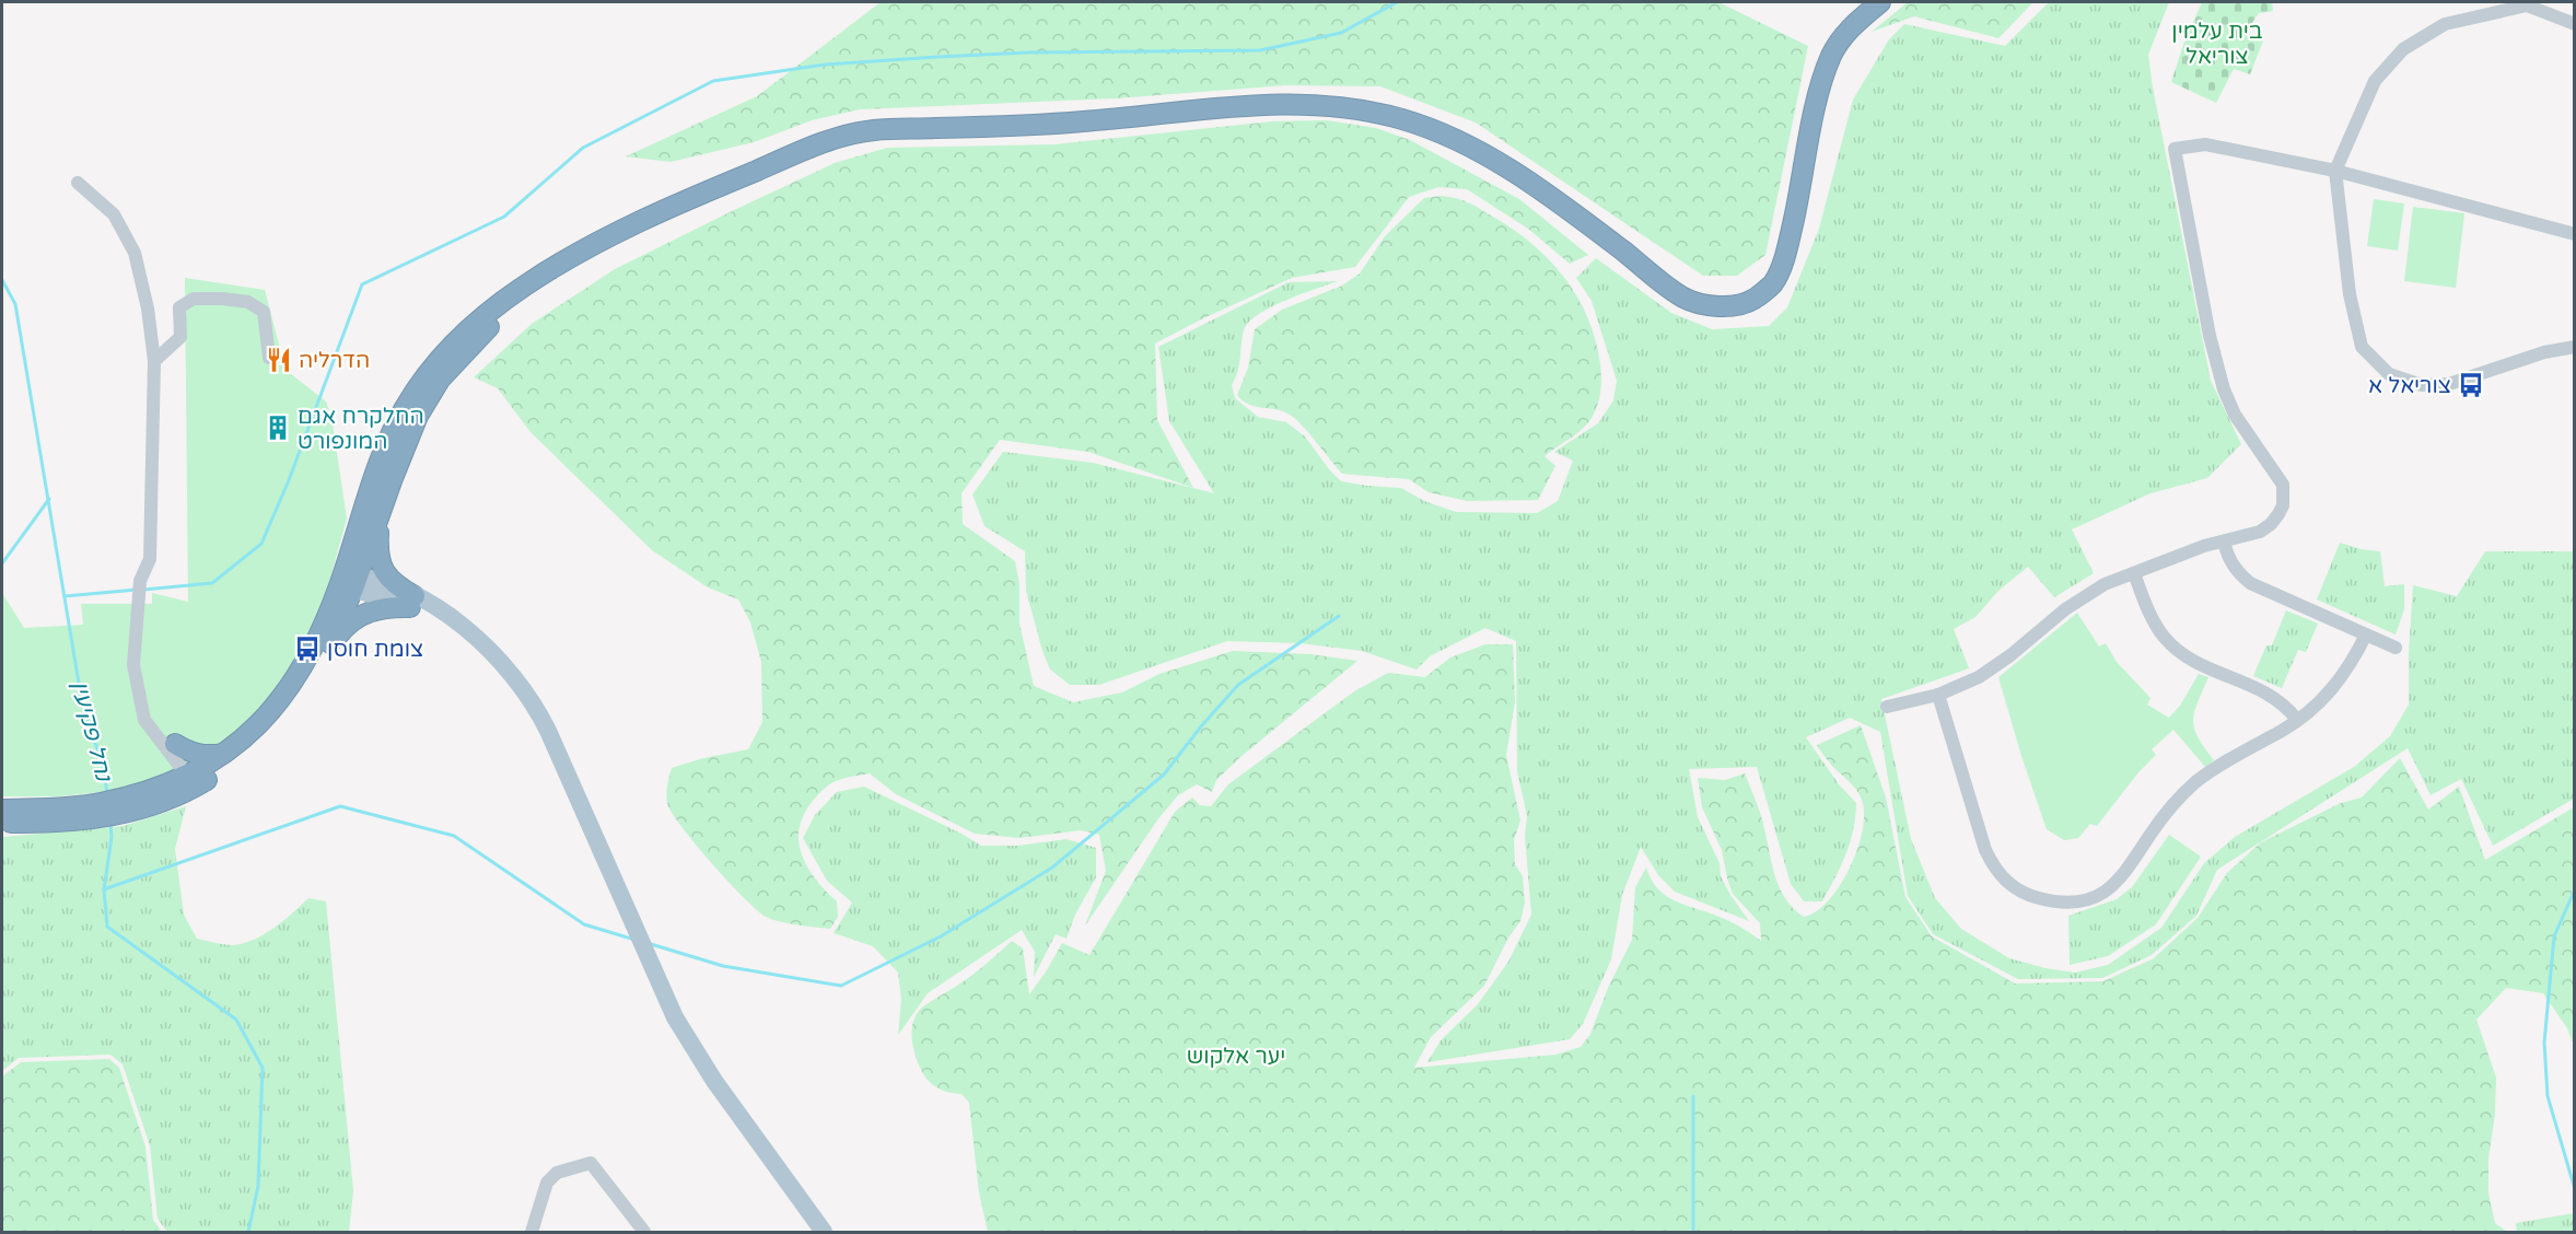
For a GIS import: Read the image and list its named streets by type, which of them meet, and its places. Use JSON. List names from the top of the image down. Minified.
{"water":["נחל פקיעין"],"parks":["בית עלמין צוריאל","יער אלקוש"],"places":{"restaurant":["הדרליה"],"bus stop":["צוריאל א","צומת חוסן"],"building":["החלקרח אגם המונפורט"]}}
